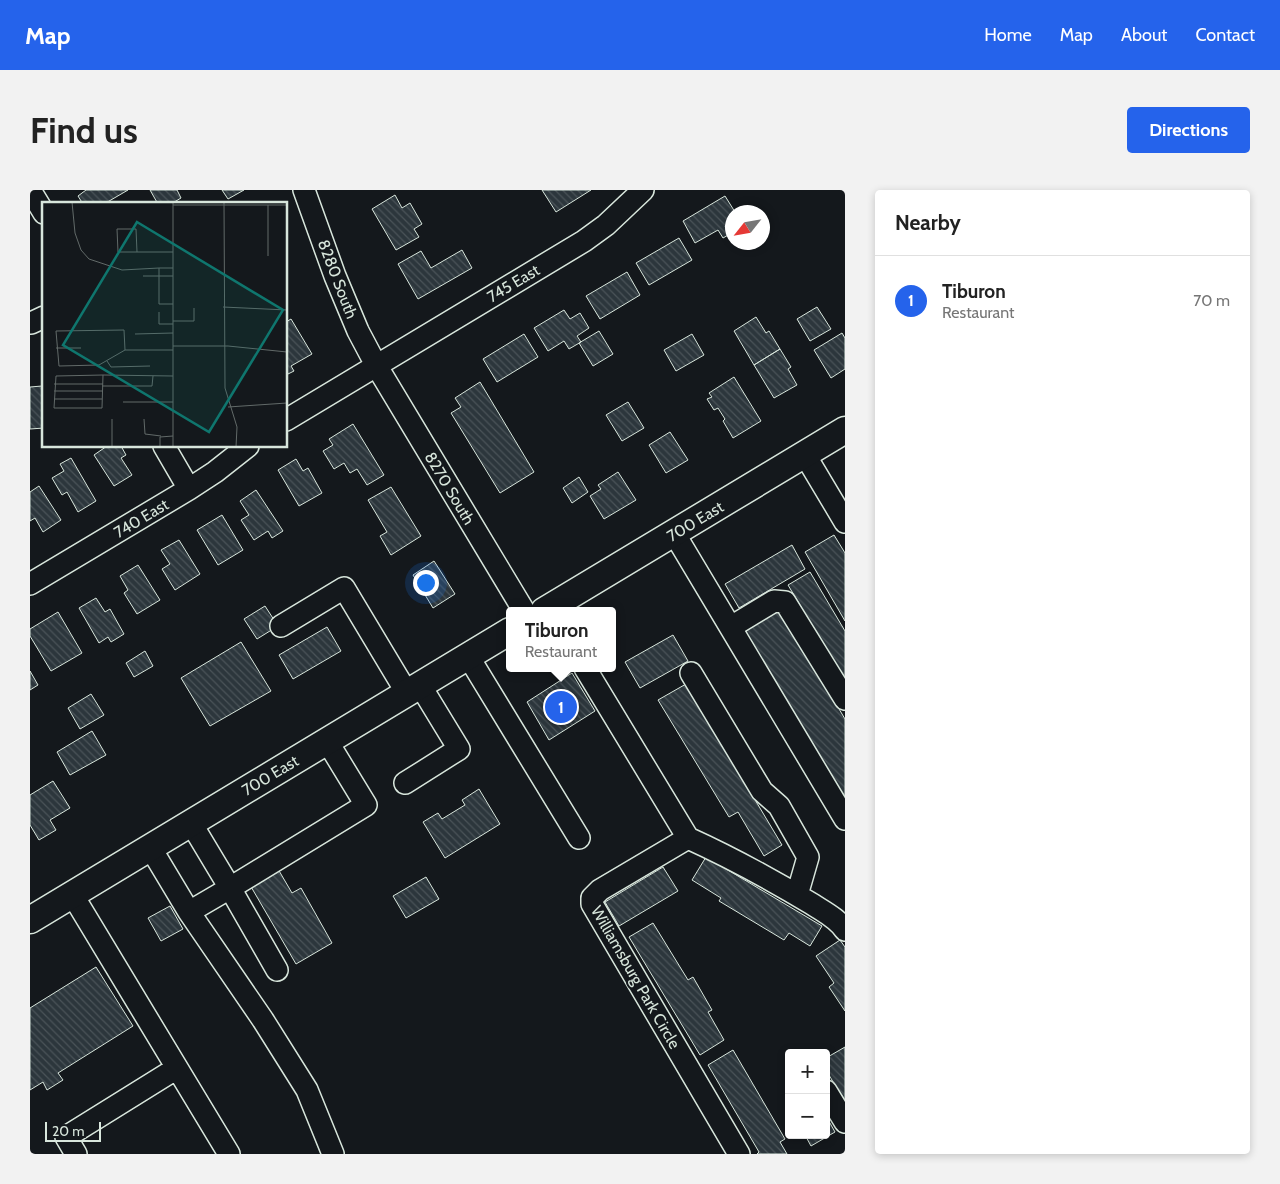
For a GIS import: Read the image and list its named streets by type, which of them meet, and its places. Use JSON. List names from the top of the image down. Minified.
{"streets":{"main road":["700 East"],"street":["8280 South","745 East","8270 South","740 East","Williamsburg Park Circle"]},"crossings":[["8280 South","745 East"],["8280 South","8270 South"],["745 East","8270 South"]],"scale_bar":"20 m","north":"bottom left","page":{"header":"Map","nav":["Home","Map","About","Contact"],"buttons":"Directions","title":"Find us","heading":"Nearby","list":[{"mark":"1","name":"Tiburon","note":"Restaurant","value":"70 m"}],"popup":["Tiburon","Restaurant"],"pins":"1","map_buttons":["+","−"],"scale":"20 m"}}
